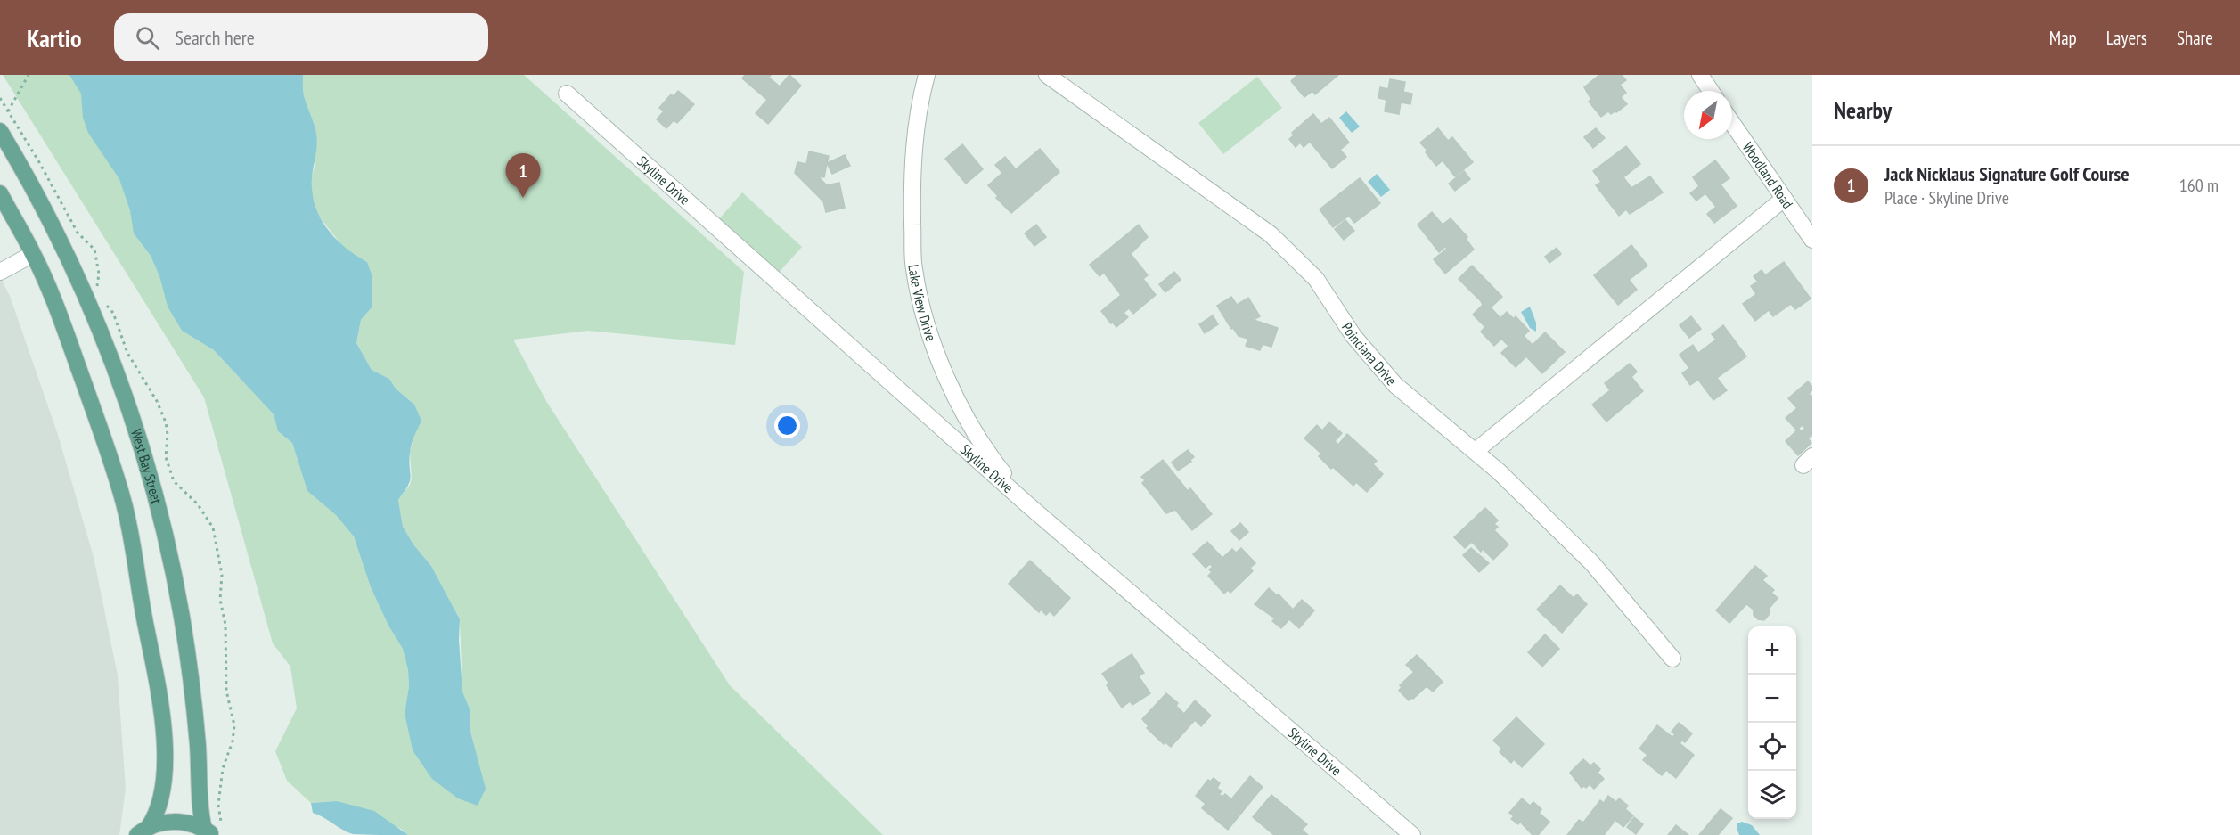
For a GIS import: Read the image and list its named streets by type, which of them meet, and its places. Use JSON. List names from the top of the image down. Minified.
{"streets":{"main road":["West Bay Street"],"street":["Woodland Road","Skyline Drive","Lake View Drive","Poinciana Drive"]},"crossings":[["Skyline Drive","Lake View Drive"]],"north":"bottom left","page":{"header":"Kartio","search":"Search here","nav":["Map","Layers","Share"],"heading":"Nearby","list":[{"mark":"1","name":"Jack Nicklaus Signature Golf Course","note":"Place · Skyline Drive","value":"160 m"}],"pins":"1","map_buttons":["+","−"]}}
